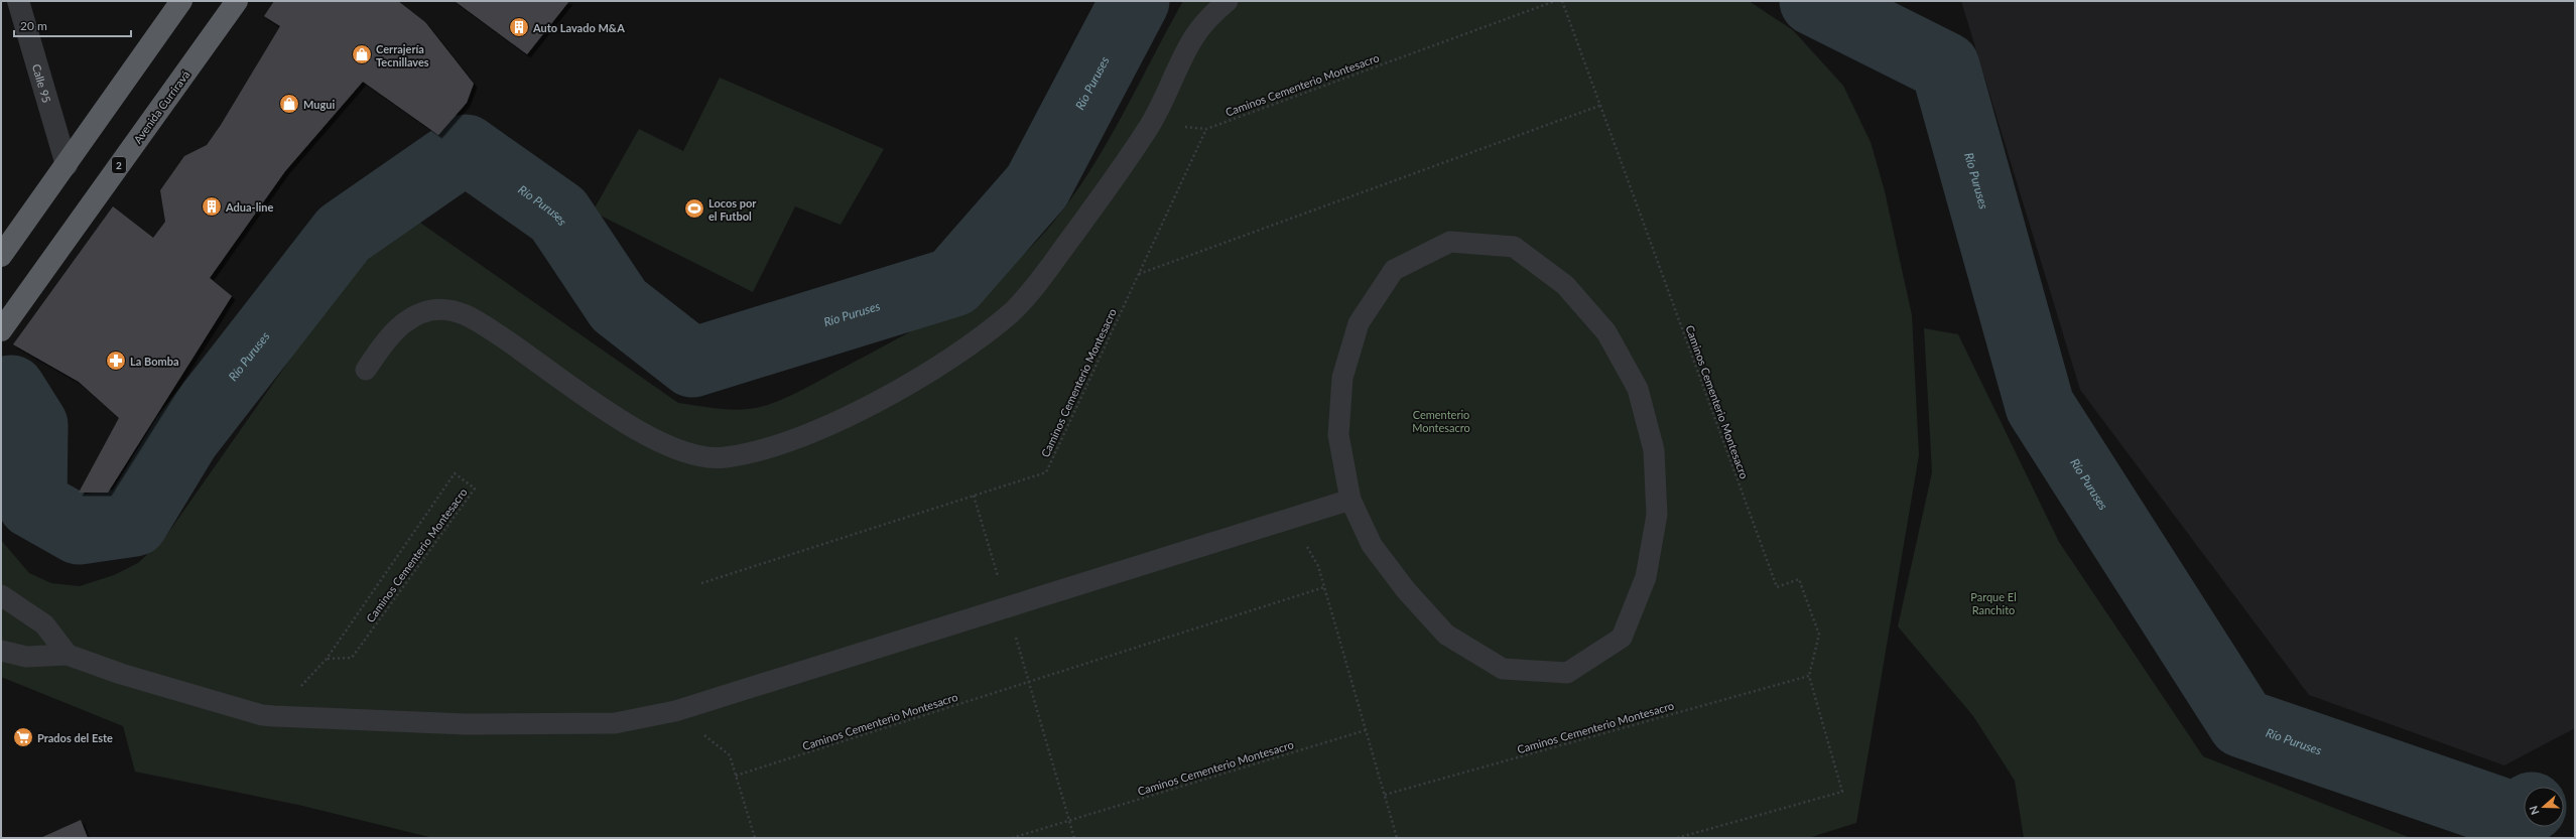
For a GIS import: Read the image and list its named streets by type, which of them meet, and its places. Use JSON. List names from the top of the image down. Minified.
{"streets":{"highway":["Avenida Curriravá","2"],"street":["Calle 95"],"path":["Caminos Cementerio Montesacro"]},"water":["Río Puruses"],"parks":["Cementerio Montesacro","Parque El Ranchito"],"places":{"building":["Auto Lavado M&A","Adua-line"],"shop":["Cerrajería Tecnillaves","Mugui"],"sports":["Locos por el Futbol"],"pharmacy":["La Bomba"],"supermarket":["Prados del Este"]},"scale_bar":"20 m","north":"left"}
